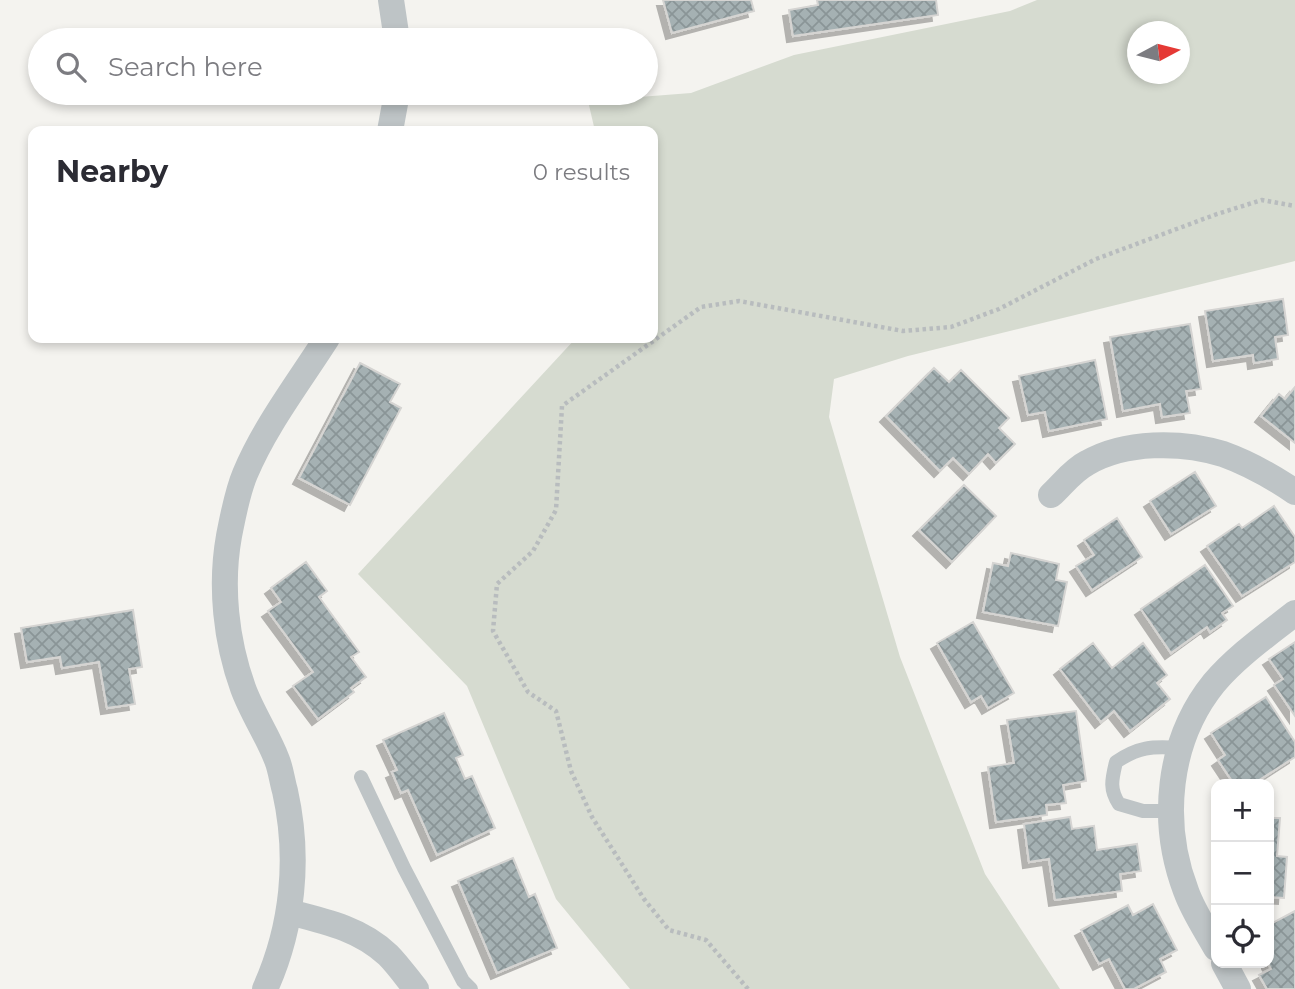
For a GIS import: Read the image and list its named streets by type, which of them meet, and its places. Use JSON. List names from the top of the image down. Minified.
{"north":"right","page":{"search":"Search here","heading":["Nearby","0 results"],"map_buttons":["+","−"]}}
